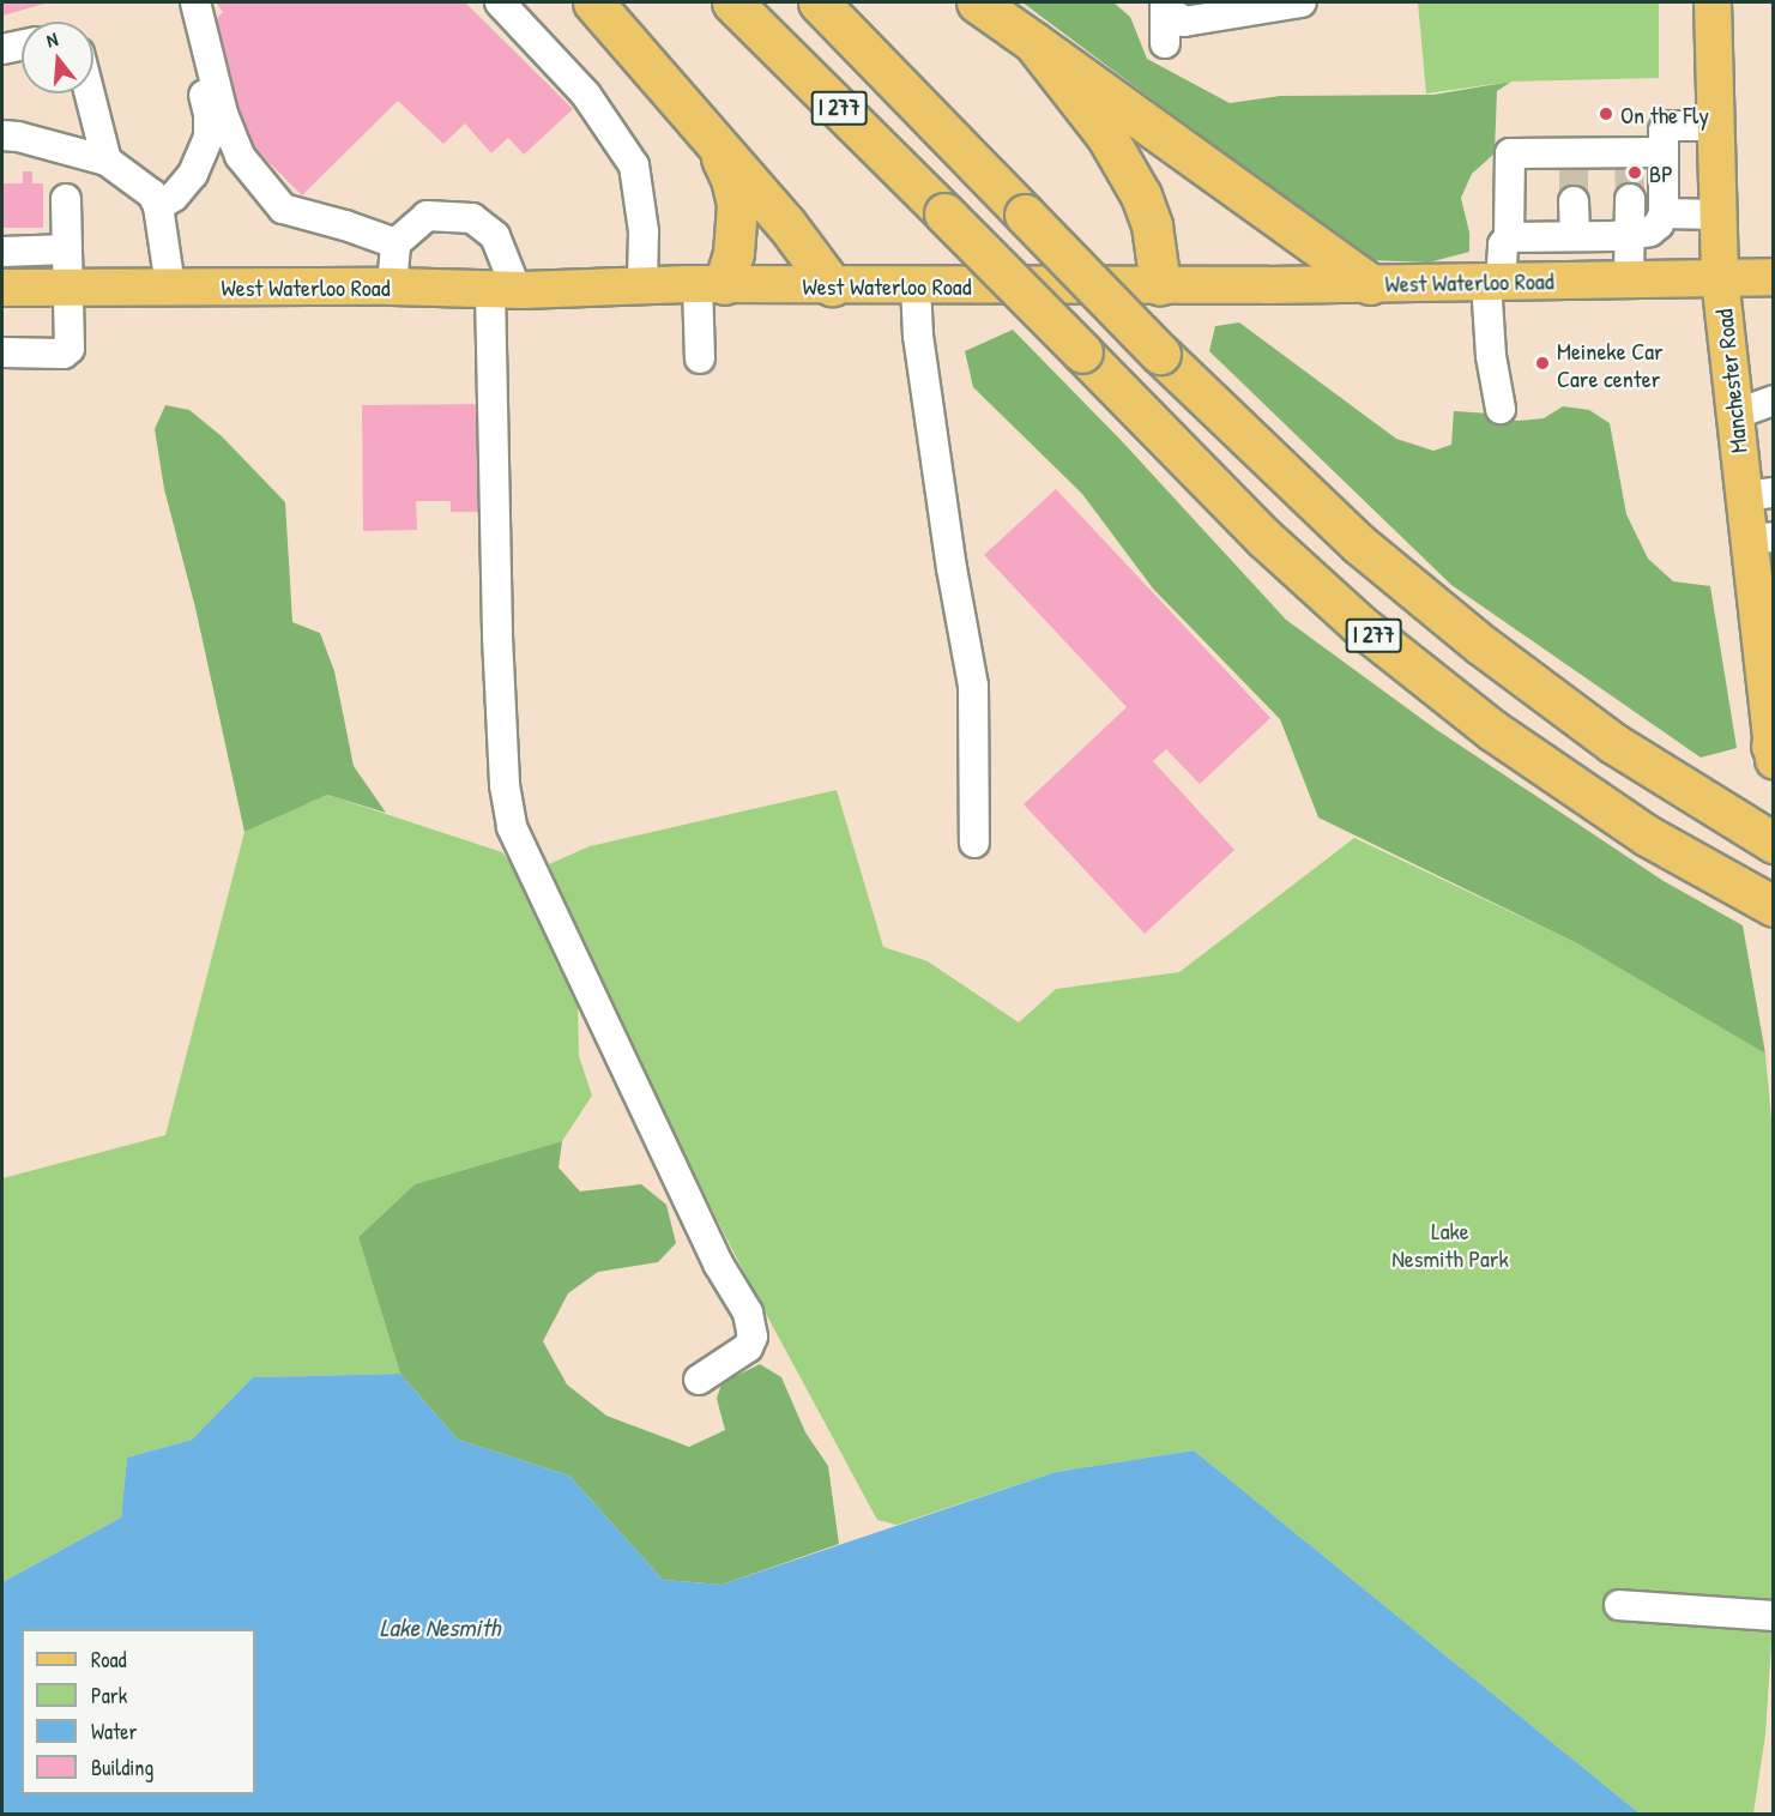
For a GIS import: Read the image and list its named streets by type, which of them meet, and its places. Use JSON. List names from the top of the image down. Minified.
{"streets":{"highway":["I 277"],"main road":["West Waterloo Road","Manchester Road"]},"crossings":[["West Waterloo Road","Manchester Road"]],"water":["Lake Nesmith"],"parks":["Lake Nesmith Park"],"places":["On the Fly","BP","Meineke Car Care center"],"legend":["Road","Park","Water","Building"],"north":"top"}
